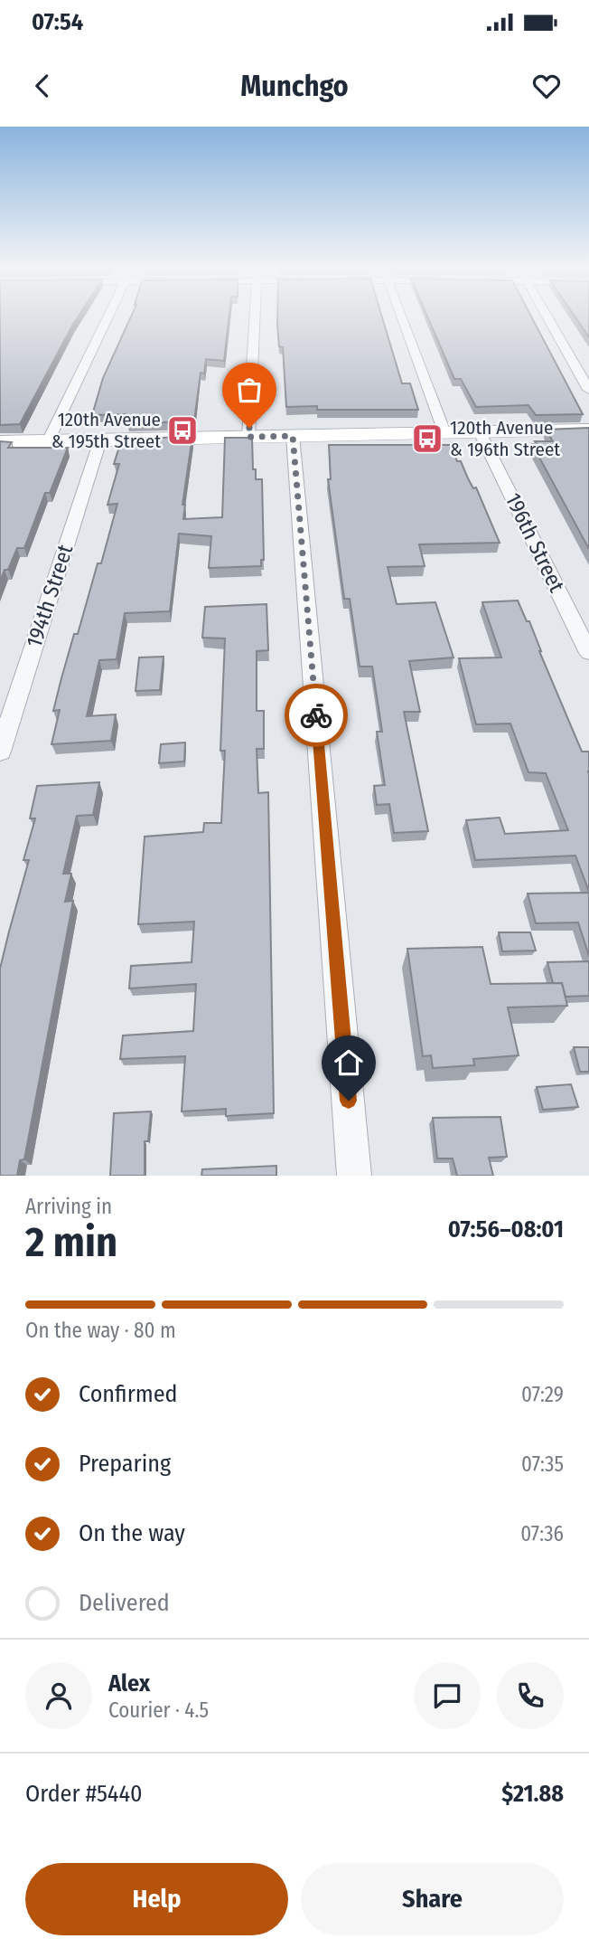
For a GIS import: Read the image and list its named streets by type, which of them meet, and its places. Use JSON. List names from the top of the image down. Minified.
{"streets":{"street":["196th Street","194th Street"]},"places":{"bus stop":["120th Avenue & 195th Street","120th Avenue & 196th Street"]},"page":{"status":"07:54","header":"Munchgo","heading":["2 min","Arriving in","07:56–08:01"],"panel":["Alex","Courier · 4.5","Order #5440","$21.88"],"bar":"On the way · 80 m","list":[["Confirmed","07:29"],["Preparing","07:35"],["On the way","07:36"],"Delivered"],"buttons":["Help","Share"]}}
